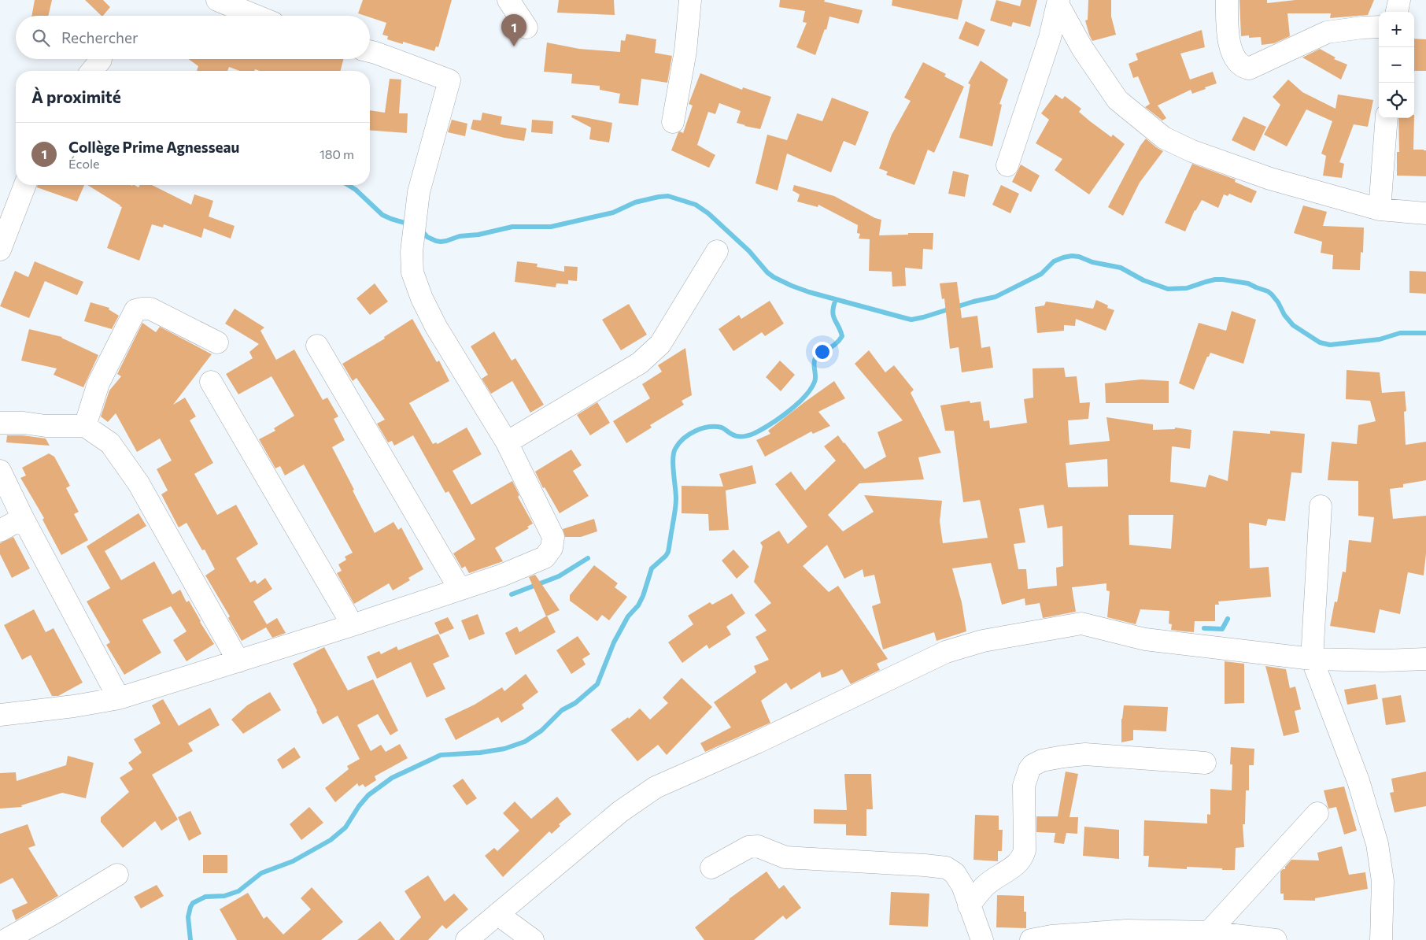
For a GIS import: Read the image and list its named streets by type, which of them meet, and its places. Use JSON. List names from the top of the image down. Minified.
{"page":{"map_buttons":["+","−"],"pins":"1","search":"Rechercher","heading":"À proximité","list":[{"mark":"1","name":"Collège Prime Agnesseau","note":"École","value":"180 m"}]}}
